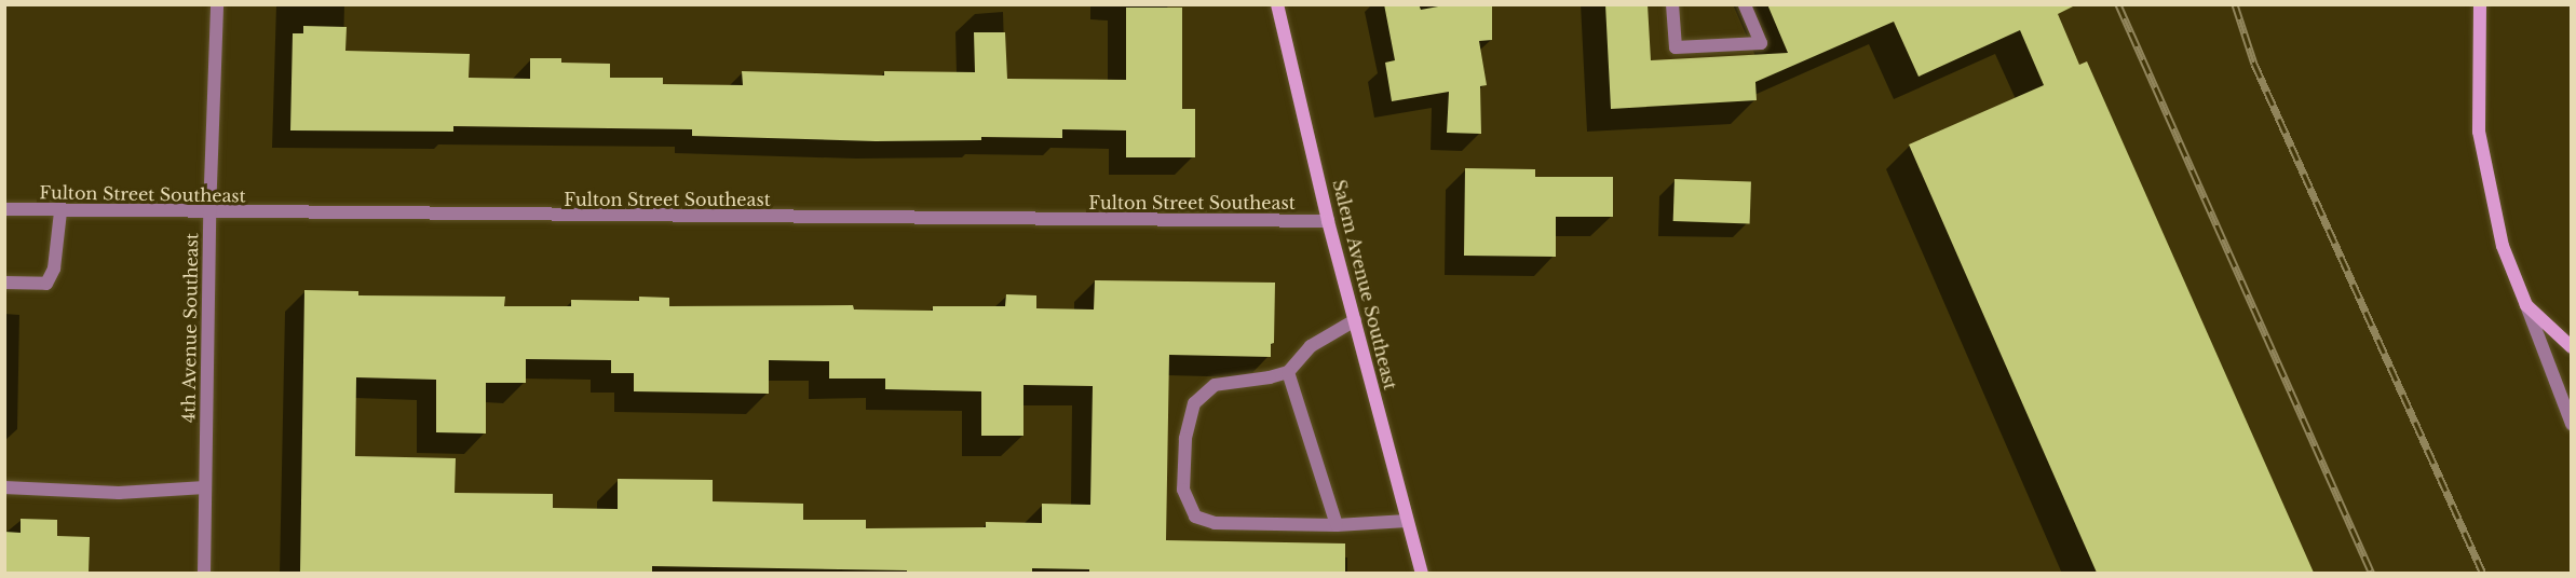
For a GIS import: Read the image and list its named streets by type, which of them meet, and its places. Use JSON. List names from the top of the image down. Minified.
{"streets":{"main road":["Salem Avenue Southeast"],"street":["Fulton Street Southeast","4th Avenue Southeast"]},"crossings":[["Fulton Street Southeast","Salem Avenue Southeast"],["Fulton Street Southeast","4th Avenue Southeast"]]}
